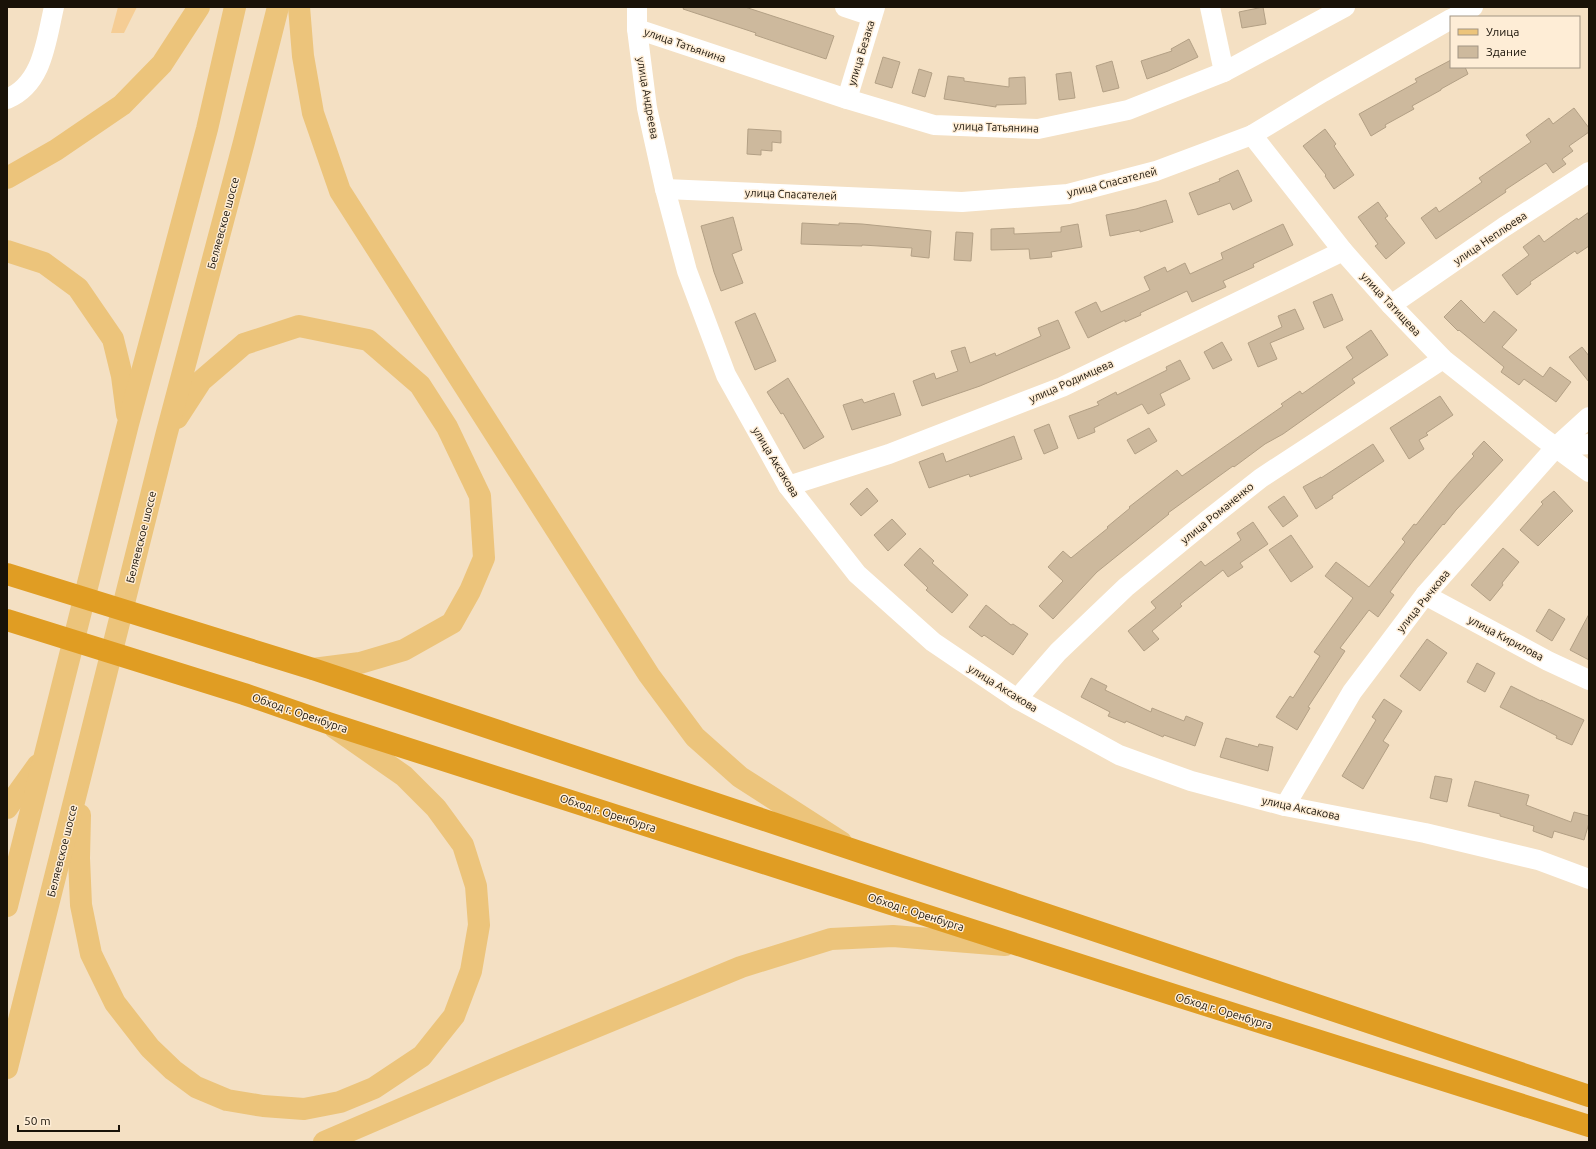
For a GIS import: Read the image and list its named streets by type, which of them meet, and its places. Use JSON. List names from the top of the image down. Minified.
{"streets":{"highway":["Обход г. Оренбурга"],"main road":["Беляевское шоссе"],"street":["улица Татьянина","улица Безака","улица Андреева","улица Спасателей","улица Неплюева","улица Татищева","улица Родимцева","улица Аксакова","улица Романенко","улица Рычкова","улица Кирилова"]},"crossings":[["улица Татьянина","улица Безака"],["улица Татьянина","улица Андреева"],["улица Андреева","улица Спасателей"],["улица Андреева","улица Аксакова"],["улица Спасателей","улица Татищева"],["улица Спасателей","улица Аксакова"],["улица Неплюева","улица Татищева"],["улица Татищева","улица Родимцева"],["улица Татищева","улица Романенко"],["улица Татищева","улица Рычкова"],["улица Родимцева","улица Аксакова"],["улица Аксакова","улица Романенко"],["улица Аксакова","улица Рычкова"],["улица Рычкова","улица Кирилова"]],"legend":["Улица","Здание"],"scale_bar":"50 m"}
